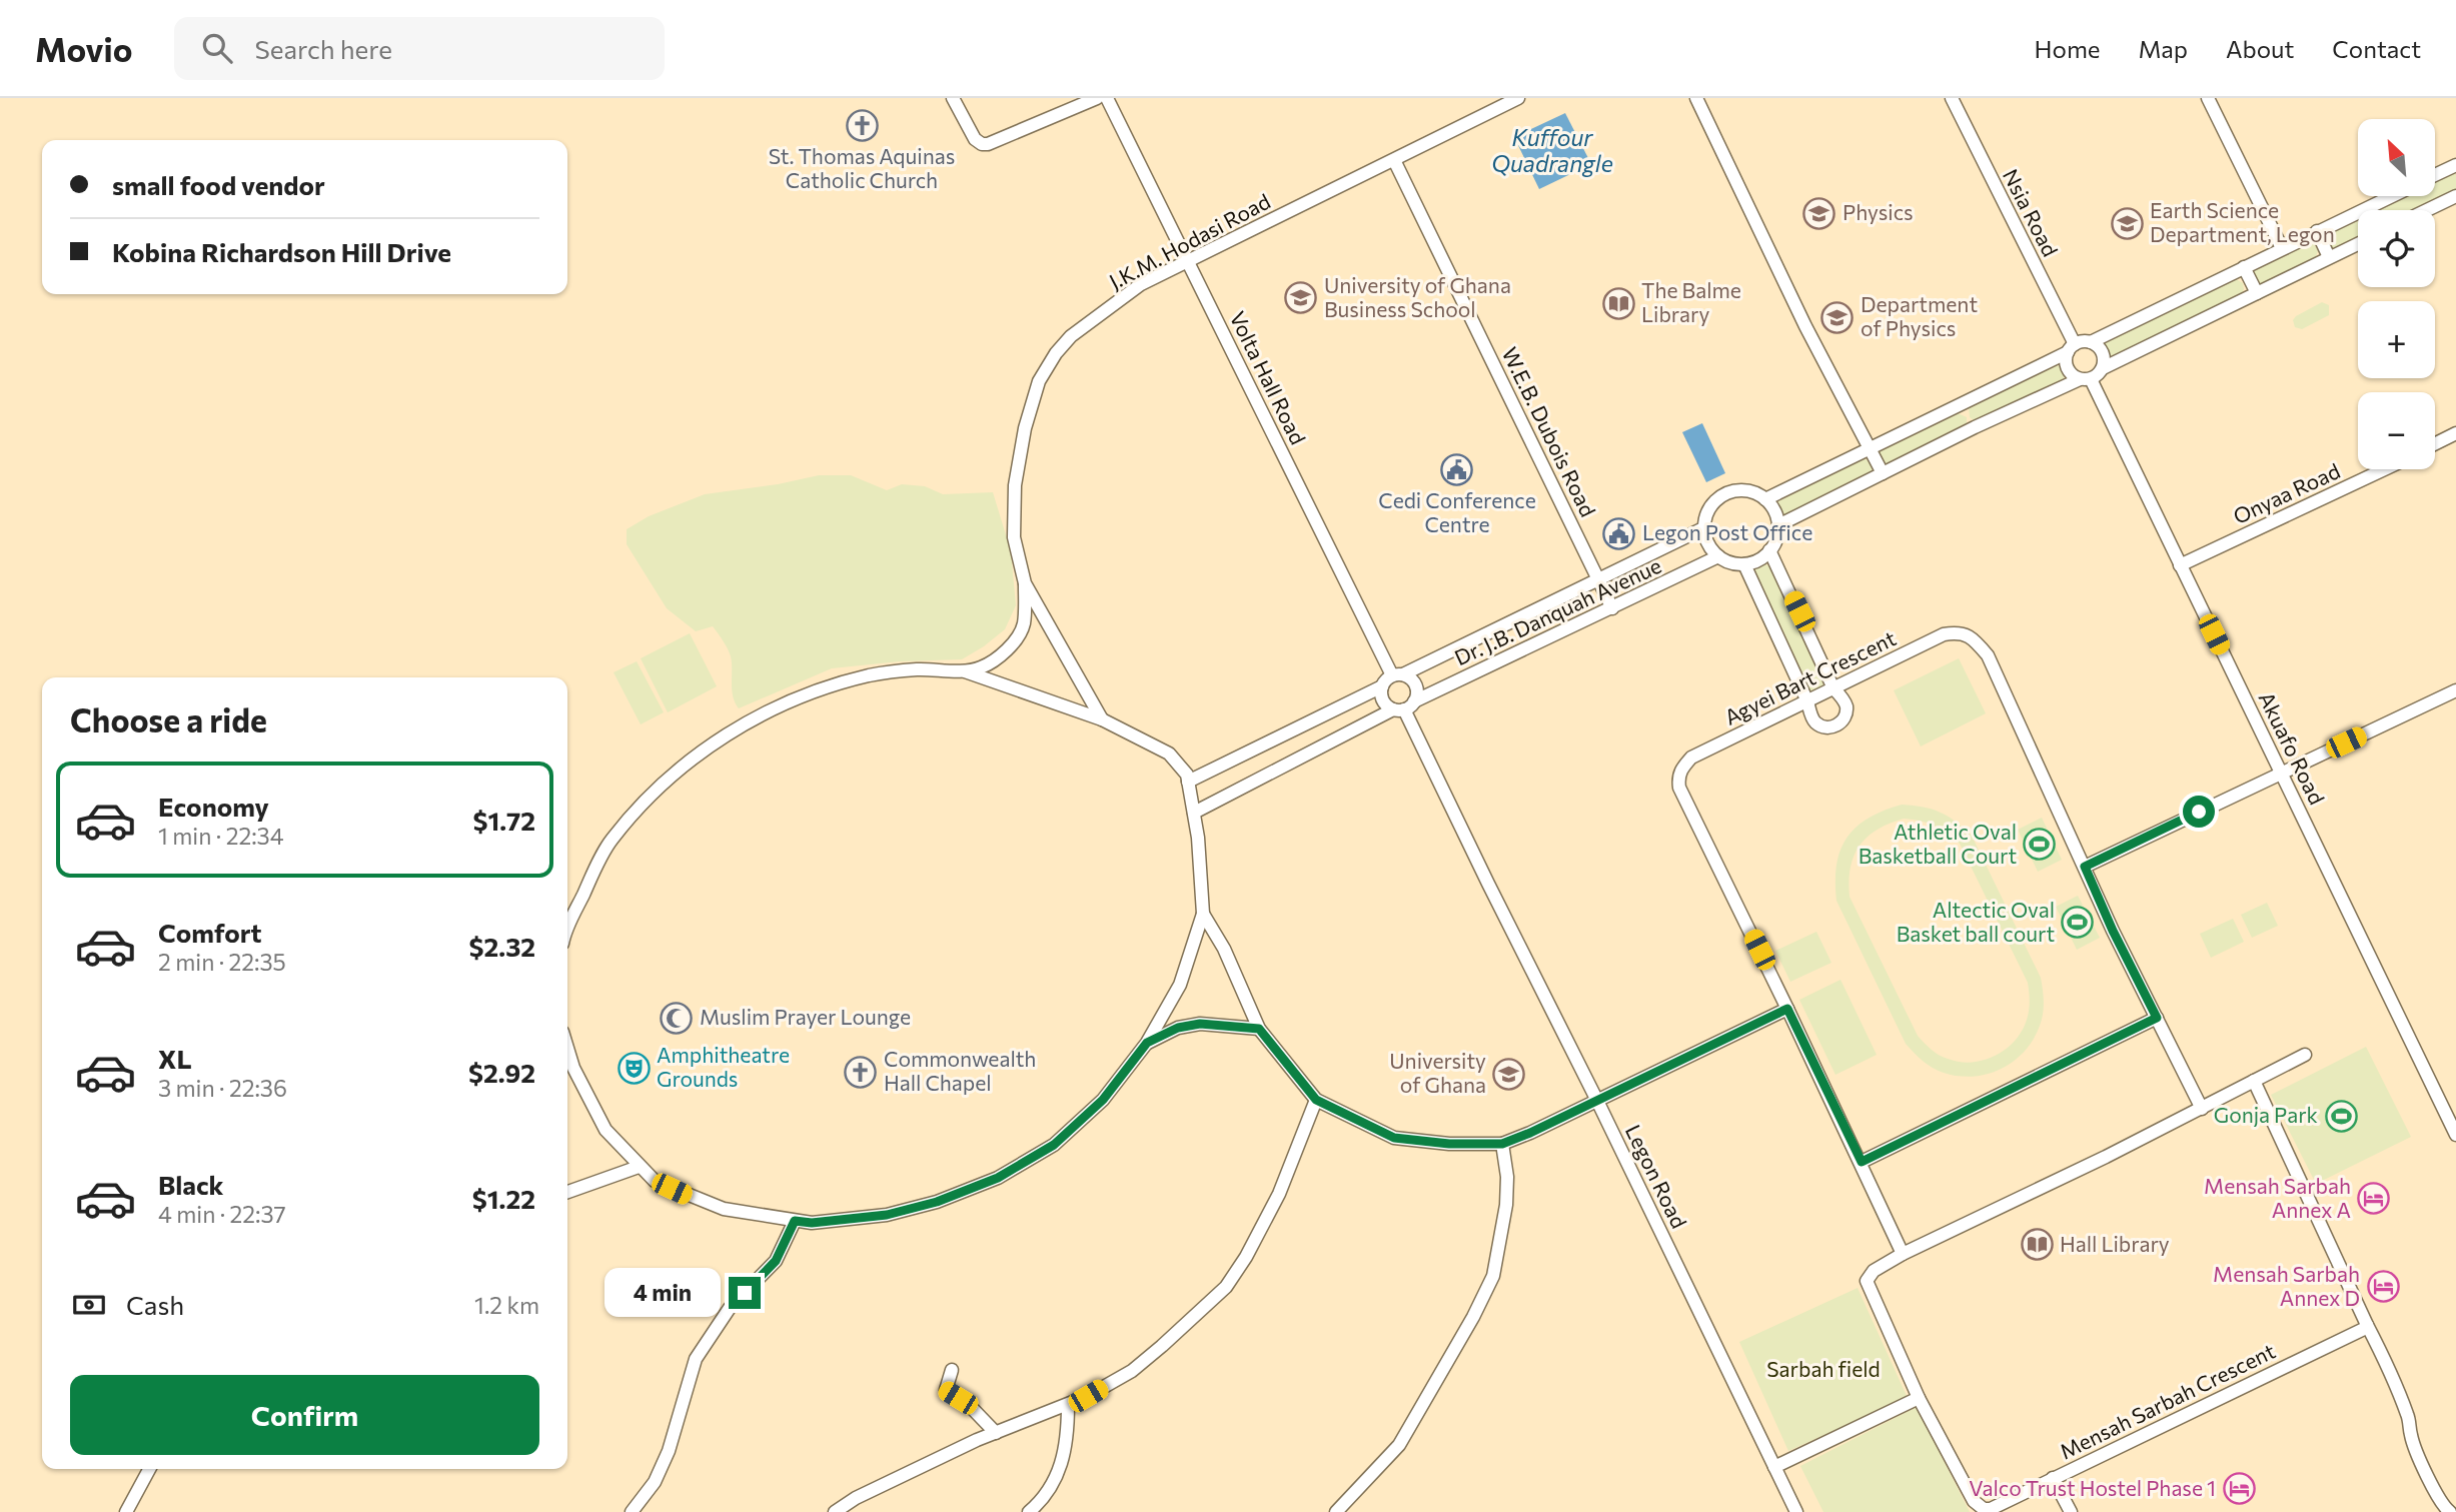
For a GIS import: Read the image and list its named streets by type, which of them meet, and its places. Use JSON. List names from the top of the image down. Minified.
{"streets":{"street":["Nsia Road","J.K.M. Hodasi Road","Volta Hall Road","W.E.B. Dubois Road","Onyaa Road","Dr. J.B. Danquah Avenue","Agyei Bart Crescent","Akuafo Road","Legon Road","Mensah Sarbah Crescent"]},"crossings":[["Nsia Road","Akuafo Road"],["J.K.M. Hodasi Road","Volta Hall Road"],["J.K.M. Hodasi Road","W.E.B. Dubois Road"],["Volta Hall Road","Dr. J.B. Danquah Avenue"],["Volta Hall Road","Legon Road"],["W.E.B. Dubois Road","Dr. J.B. Danquah Avenue"],["Onyaa Road","Akuafo Road"],["Dr. J.B. Danquah Avenue","Legon Road"],["Agyei Bart Crescent","Mensah Sarbah Crescent"]],"water":["Kuffour Quadrangle"],"parks":["Sarbah field"],"places":{"church":["St. Thomas Aquinas Catholic Church","Commonwealth Hall Chapel"],"school or university":["Physics","Earth Science Department, Legon","University of Ghana Business School","Department of Physics","University of Ghana"],"library":["The Balme Library","Hall Library"],"public building":["Cedi Conference Centre","Legon Post Office"],"sports":["Athletic Oval Basketball Court","Altectic Oval Basket ball court","Gonja Park"],"mosque":["Muslim Prayer Lounge"],"theatre":["Amphitheatre Grounds"],"hotel":["Mensah Sarbah Annex A","Mensah Sarbah Annex D","Valco Trust Hostel Phase 1"]},"north":"top left","page":{"header":"Movio","search":"Search here","nav":["Home","Map","About","Contact"],"map_buttons":["+","−"],"banner":["small food vendor","Kobina Richardson Hill Drive"],"heading":"Choose a ride","list":[{"name":"Economy","note":"1 min · 22:34","value":"$1.72"},{"name":"Comfort","note":"2 min · 22:35","value":"$2.32"},{"name":"XL","note":"3 min · 22:36","value":"$2.92"},{"name":"Black","note":"4 min · 22:37","value":"$1.22"}],"pay":["Cash","1.2 km"],"bubble":"4 min","buttons":"Confirm"}}
